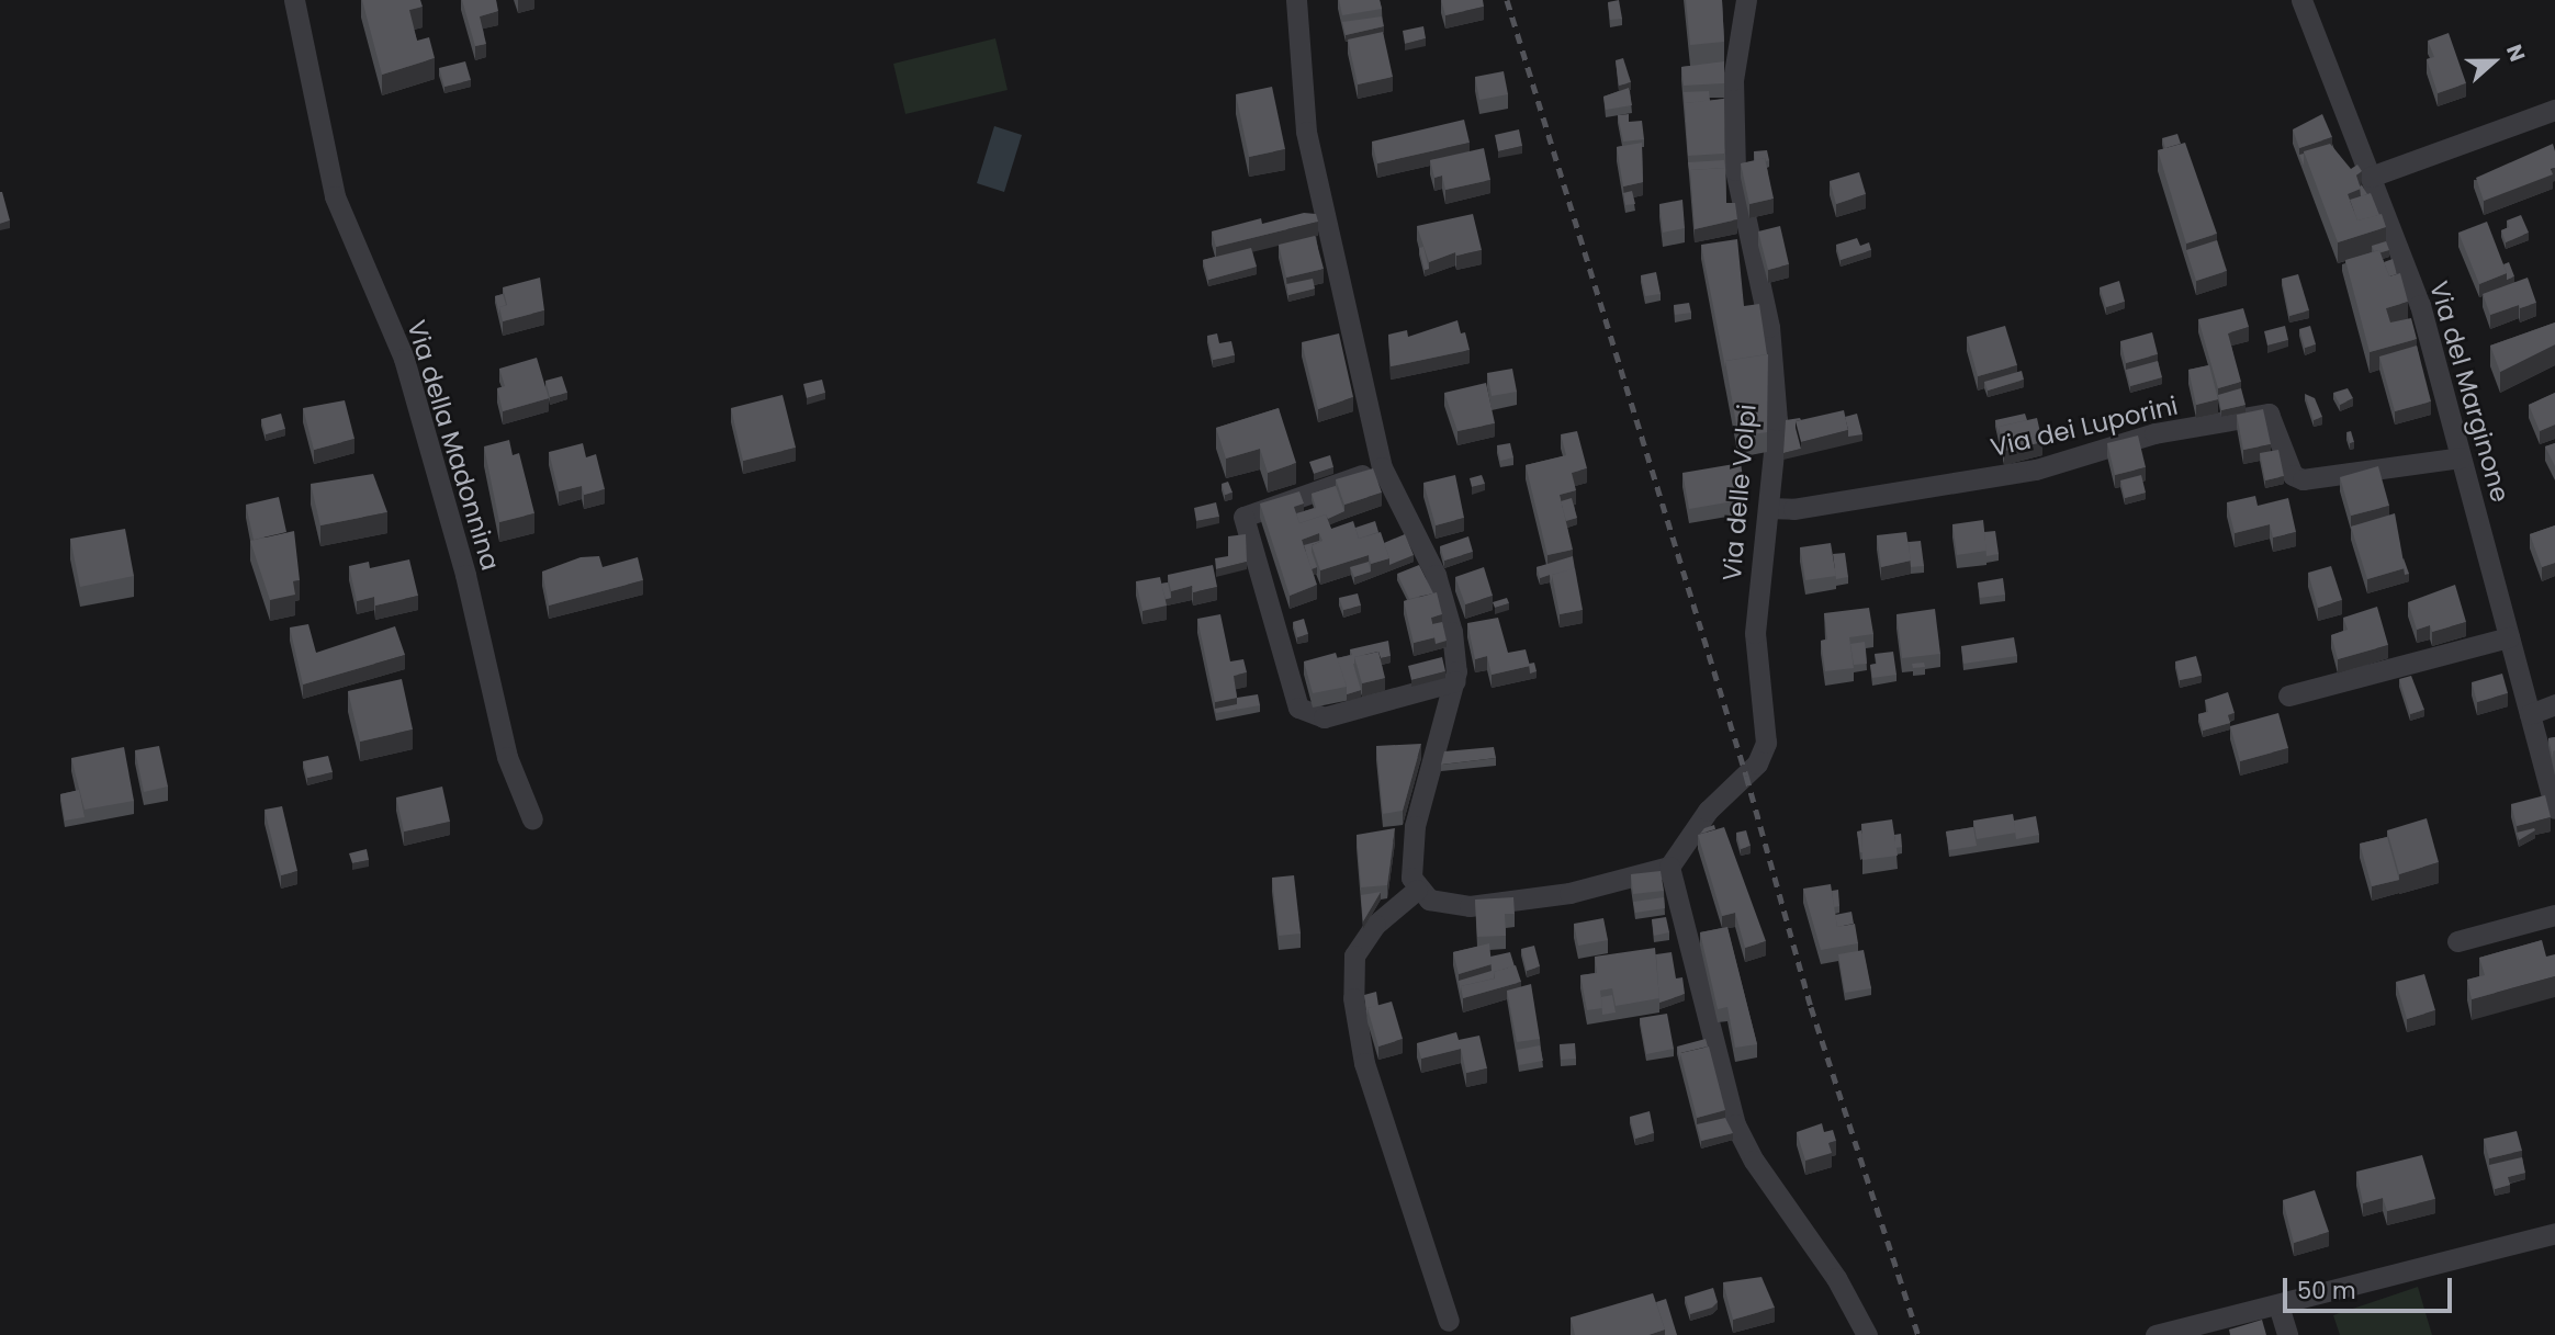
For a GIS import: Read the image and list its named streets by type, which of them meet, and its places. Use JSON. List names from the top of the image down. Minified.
{"streets":{"street":["Via del Marginone","Via dei Luporini","Via della Madonnina","Via delle Volpi"]},"crossings":[["Via del Marginone","Via dei Luporini"],["Via dei Luporini","Via delle Volpi"]],"scale_bar":"50 m","north":"right"}
